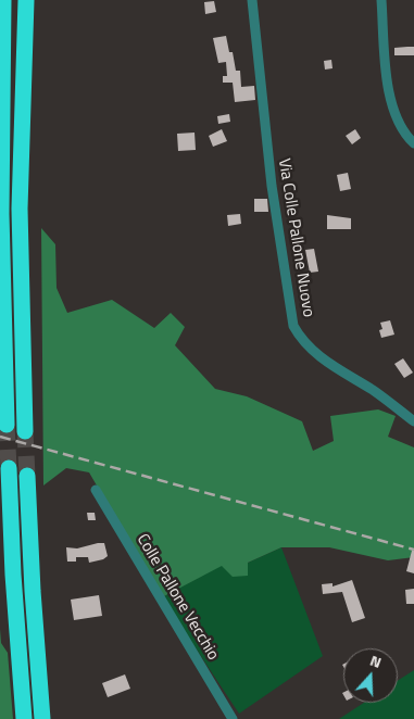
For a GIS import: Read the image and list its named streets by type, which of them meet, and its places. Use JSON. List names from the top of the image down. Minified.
{"streets":{"street":["Via Colle Pallone Nuovo","Colle Pallone Vecchio"]},"north":"top"}
